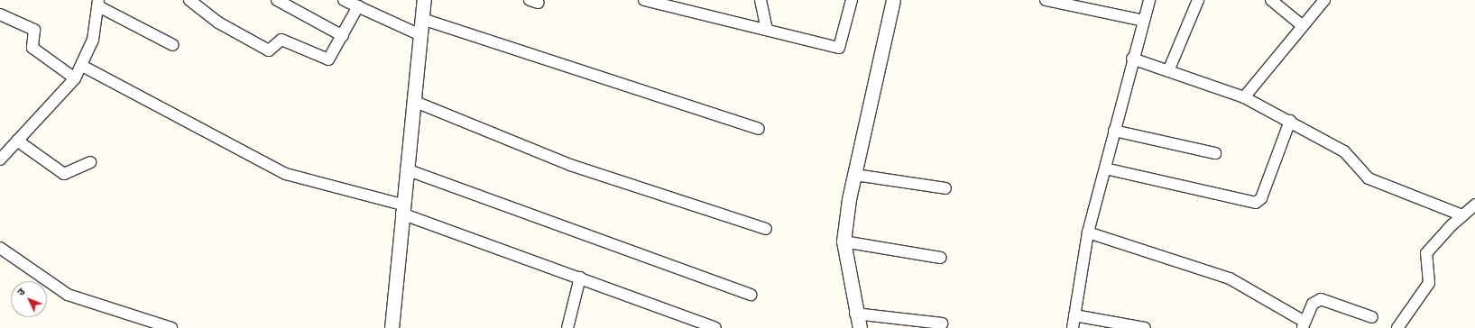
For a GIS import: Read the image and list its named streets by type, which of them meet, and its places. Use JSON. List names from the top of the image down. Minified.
{"north":"top left"}
